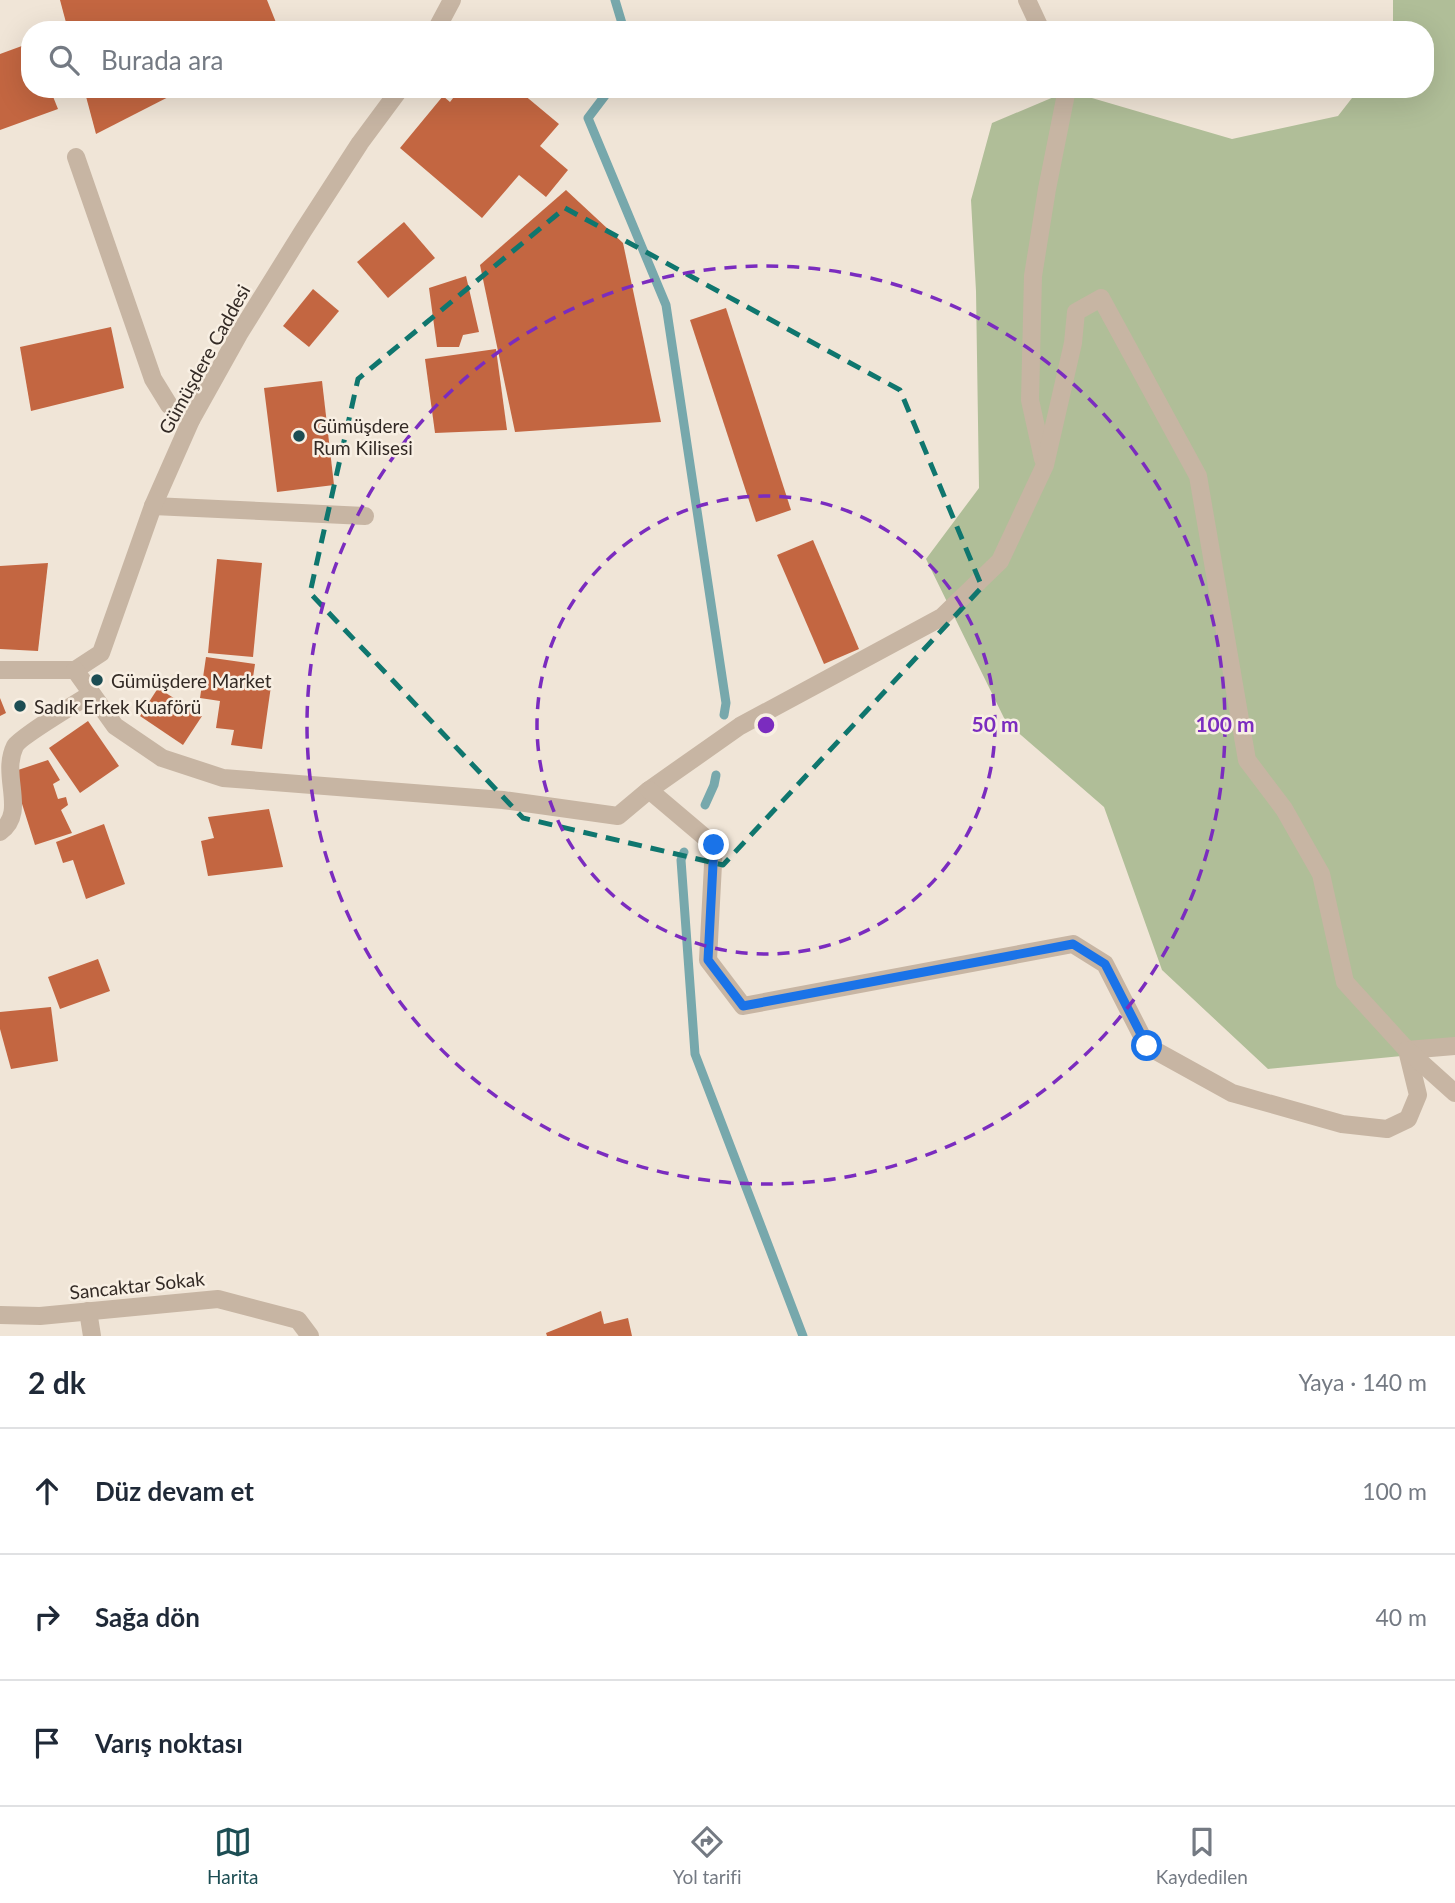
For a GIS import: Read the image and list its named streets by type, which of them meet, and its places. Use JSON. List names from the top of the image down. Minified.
{"streets":{"street":["Gümüşdere Caddesi","Sancaktar Sokak"]},"places":["Gümüşdere Rum Kilisesi","Gümüşdere Market","Sadık Erkek Kuaförü"],"page":{"search":"Burada ara","heading":["2 dk","Yaya · 140 m"],"list":[["Düz devam et","100 m"],["Sağa dön","40 m"],"Varış noktası"],"nav":["Harita","Yol tarifi","Kaydedilen"]},"rings":["50 m","100 m"]}
